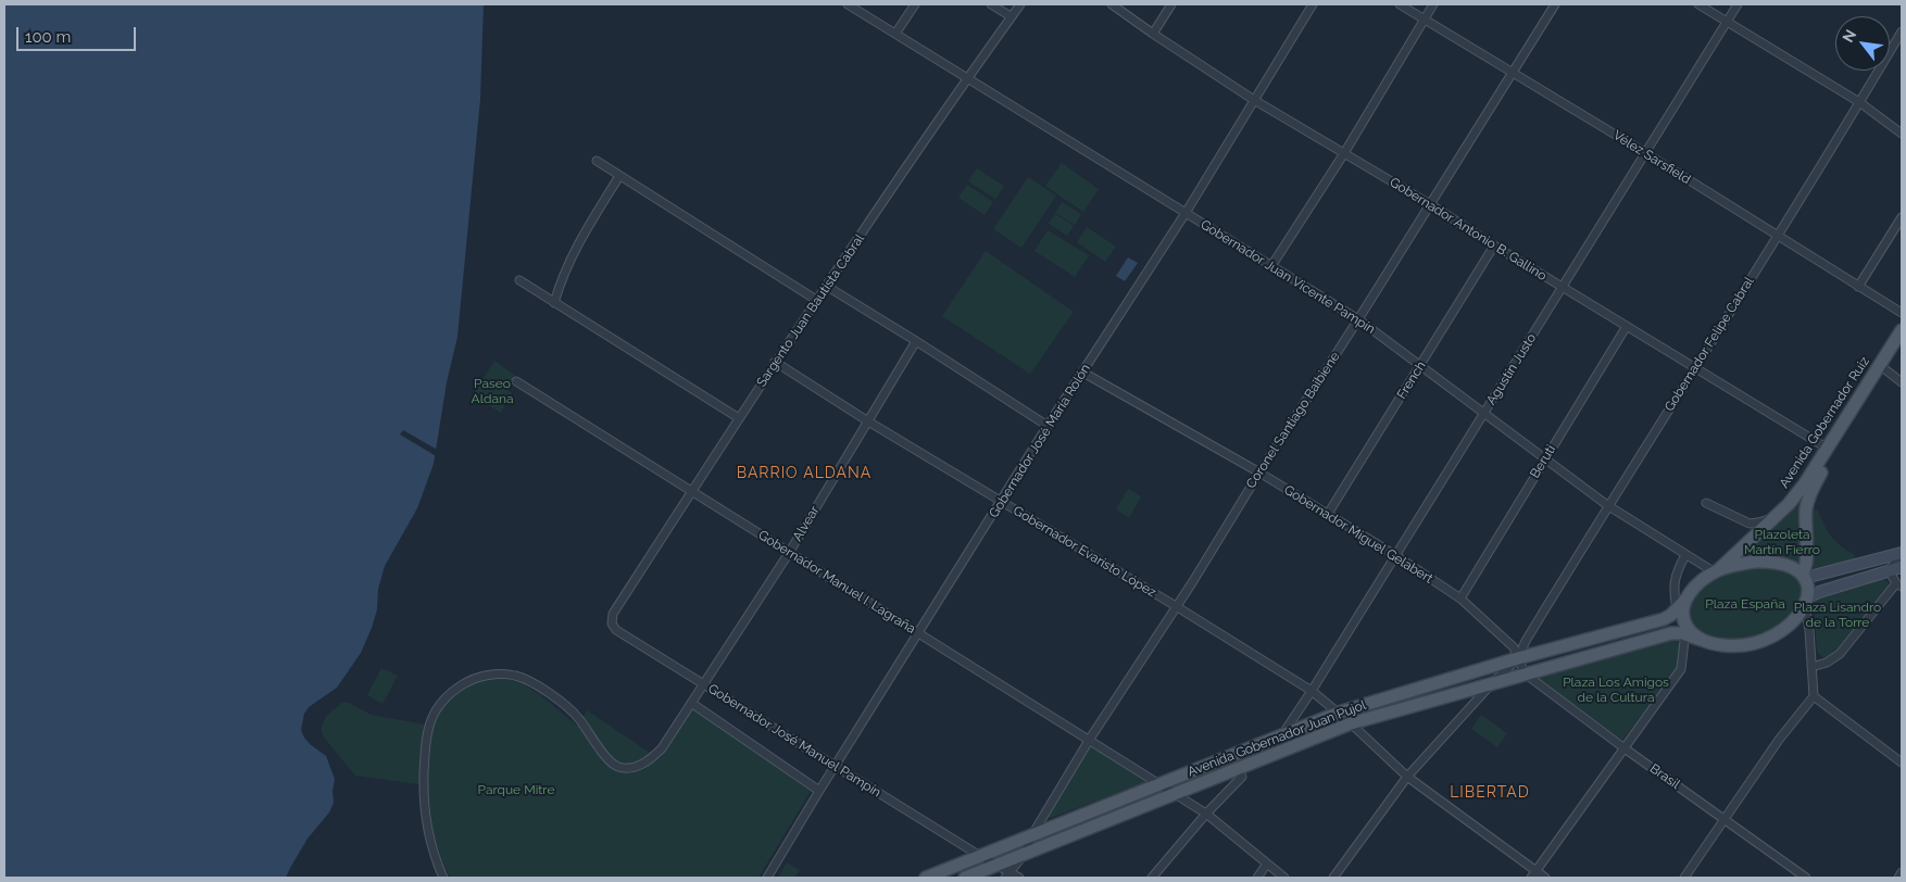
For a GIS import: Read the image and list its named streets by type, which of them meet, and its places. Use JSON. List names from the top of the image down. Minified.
{"streets":{"main road":["Avenida Gobernador Ruiz","Avenida Gobernador Juan Pujol"],"street":["Vélez Sarsfield","Gobernador Antonio B. Gallino","Gobernador Juan Vicente Pampín","Sargento Juan Bautista Cabral","Gobernador Felipe Cabral","Agustín Justo","French","Coronel Santiago Baibiene","Gobernador José María Rolón","Beruti","Alvear","Gobernador Miguel Gelabert","Gobernador Evaristo López","Gobernador Manuel I. Lagraña","Gobernador José Manuel Pampín","Brasil"]},"crossings":[["Vélez Sarsfield","Gobernador Felipe Cabral"],["Vélez Sarsfield","Agustín Justo"],["Vélez Sarsfield","Coronel Santiago Baibiene"],["Gobernador Antonio B. Gallino","Gobernador Felipe Cabral"],["Gobernador Antonio B. Gallino","Agustín Justo"],["Gobernador Antonio B. Gallino","French"],["Gobernador Antonio B. Gallino","Coronel Santiago Baibiene"],["Gobernador Antonio B. Gallino","Avenida Gobernador Ruiz"],["Gobernador Antonio B. Gallino","Gobernador José María Rolón"],["Gobernador Antonio B. Gallino","Beruti"],["Gobernador Juan Vicente Pampín","Sargento Juan Bautista Cabral"],["Gobernador Juan Vicente Pampín","Gobernador Felipe Cabral"],["Gobernador Juan Vicente Pampín","Agustín Justo"],["Gobernador Juan Vicente Pampín","French"],["Gobernador Juan Vicente Pampín","Coronel Santiago Baibiene"],["Gobernador Juan Vicente Pampín","Avenida Gobernador Ruiz"],["Gobernador Juan Vicente Pampín","Gobernador José María Rolón"],["Gobernador Juan Vicente Pampín","Beruti"],["Gobernador Juan Vicente Pampín","Avenida Gobernador Juan Pujol"],["Sargento Juan Bautista Cabral","Gobernador Evaristo López"],["Sargento Juan Bautista Cabral","Gobernador Manuel I. Lagraña"],["Sargento Juan Bautista Cabral","Gobernador José Manuel Pampín"],["Gobernador Felipe Cabral","Gobernador Miguel Gelabert"],["Gobernador Felipe Cabral","Avenida Gobernador Juan Pujol"],["Agustín Justo","Gobernador Miguel Gelabert"],["Agustín Justo","Gobernador Evaristo López"],["Agustín Justo","Avenida Gobernador Juan Pujol"],["French","Gobernador Miguel Gelabert"],["Coronel Santiago Baibiene","Gobernador Miguel Gelabert"],["Coronel Santiago Baibiene","Gobernador Evaristo López"],["Coronel Santiago Baibiene","Gobernador Manuel I. Lagraña"],["Coronel Santiago Baibiene","Avenida Gobernador Juan Pujol"],["Avenida Gobernador Ruiz","Avenida Gobernador Juan Pujol"],["Gobernador José María Rolón","Gobernador Miguel Gelabert"],["Gobernador José María Rolón","Gobernador Evaristo López"],["Gobernador José María Rolón","Gobernador Manuel I. Lagraña"],["Gobernador José María Rolón","Gobernador José Manuel Pampín"],["Beruti","Gobernador Miguel Gelabert"],["Alvear","Gobernador Evaristo López"],["Alvear","Gobernador Manuel I. Lagraña"],["Alvear","Gobernador José Manuel Pampín"],["Gobernador Miguel Gelabert","Avenida Gobernador Juan Pujol"],["Gobernador Miguel Gelabert","Brasil"],["Gobernador Evaristo López","Avenida Gobernador Juan Pujol"],["Gobernador Manuel I. Lagraña","Avenida Gobernador Juan Pujol"],["Avenida Gobernador Juan Pujol","Gobernador José Manuel Pampín"],["Avenida Gobernador Juan Pujol","Brasil"]],"districts":["BARRIO ALDANA","LIBERTAD"],"parks":["Paseo Aldana","Plazoleta Martín Fierro","Plaza España","Plaza Lisandro de la Torre","Plaza Los Amigos de la Cultura","Parque Mitre"],"scale_bar":"100 m","north":"top left"}
